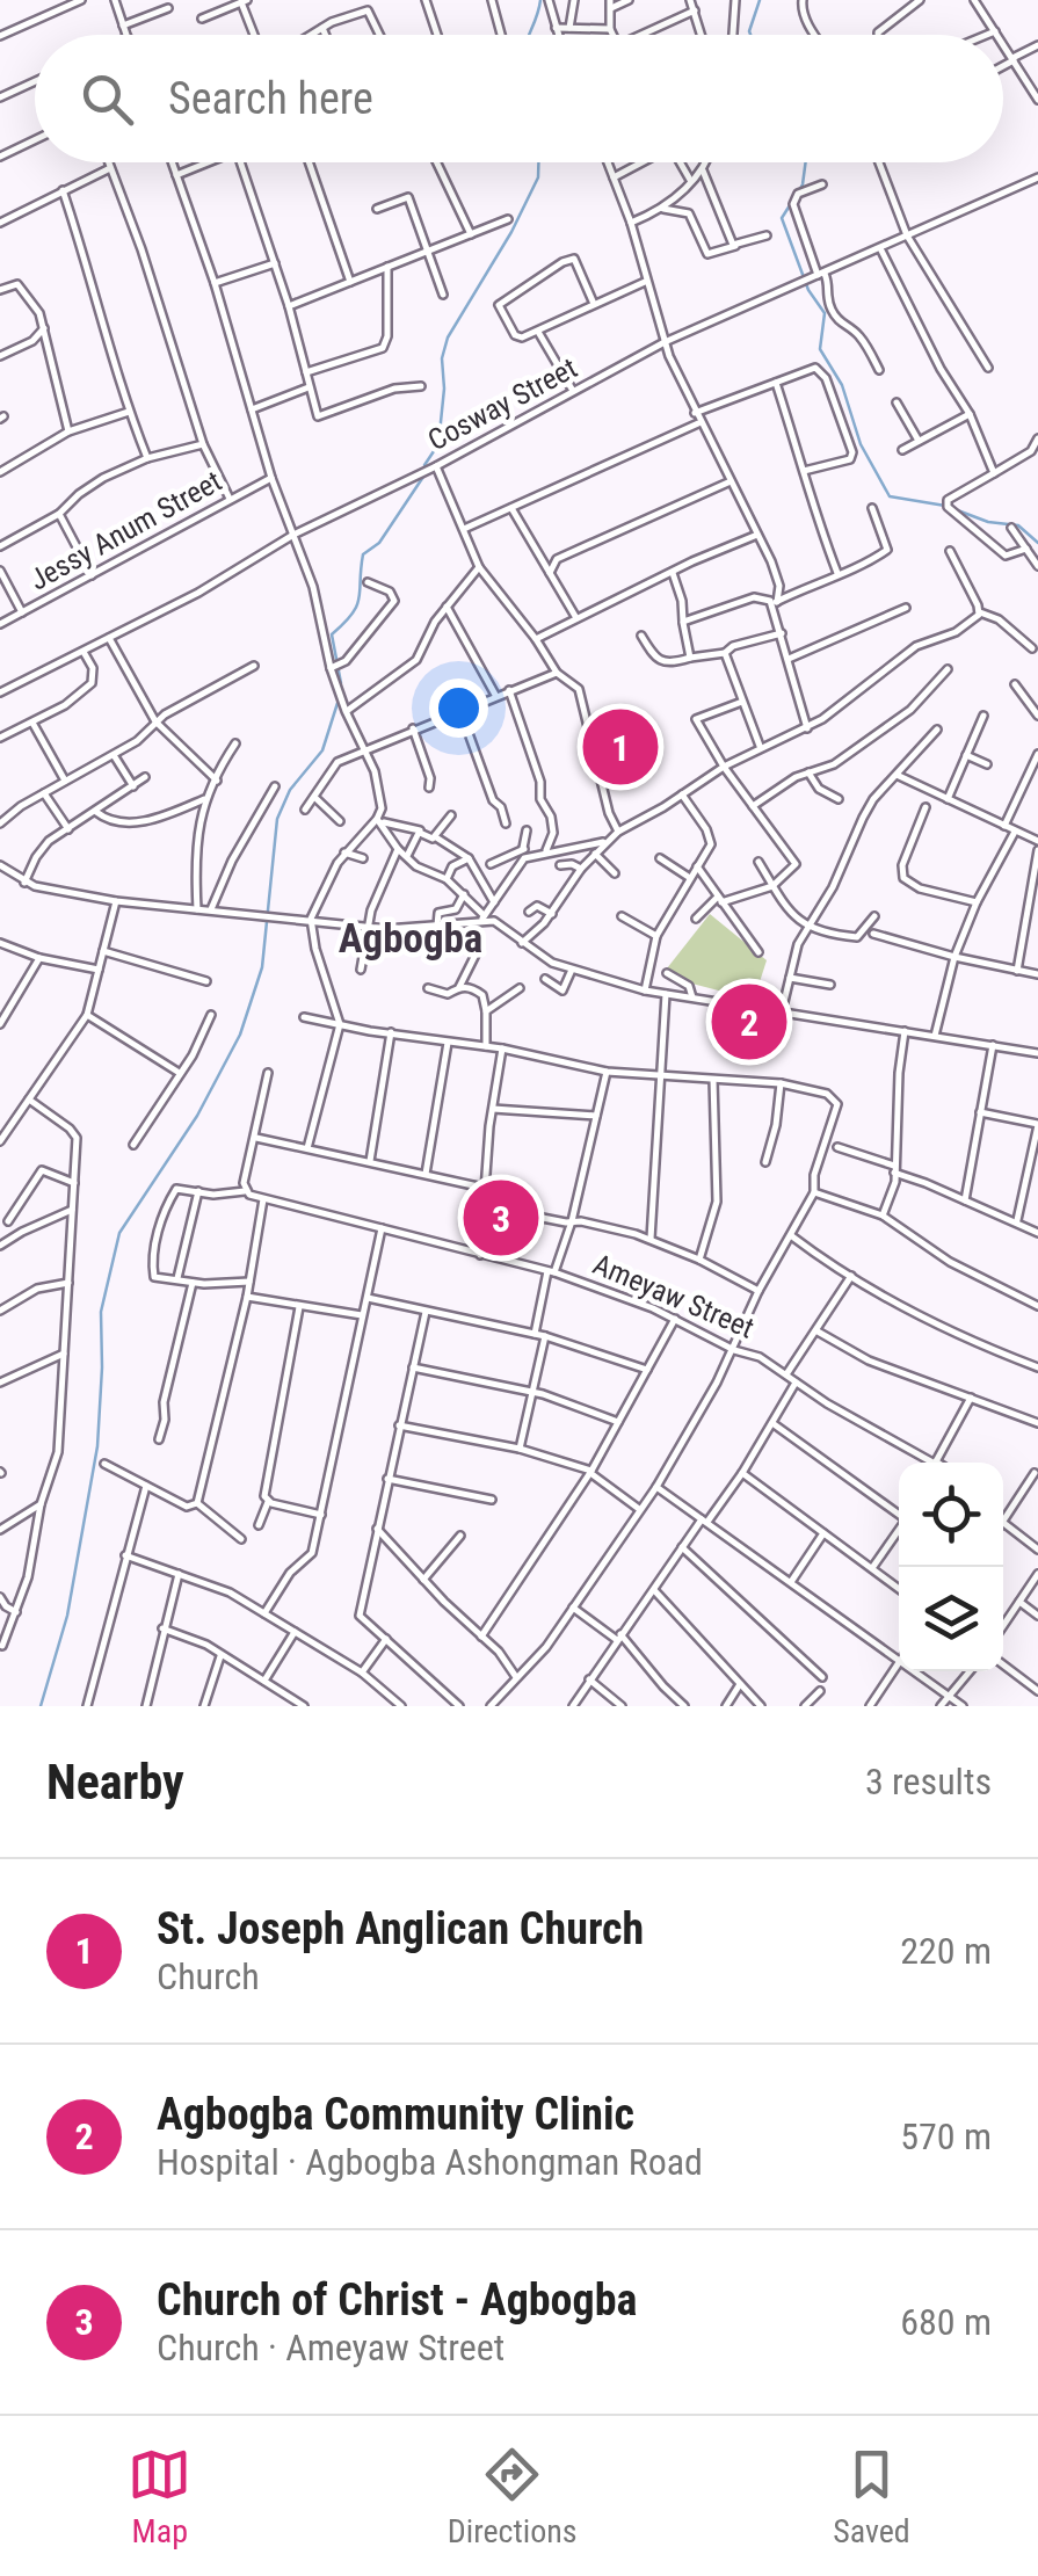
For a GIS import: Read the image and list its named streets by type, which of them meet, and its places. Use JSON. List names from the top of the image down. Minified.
{"streets":{"street":["Cosway Street","Jessy Anum Street","Ameyaw Street"]},"districts":["Agbogba"],"page":{"search":"Search here","pins":["1","2","3"],"heading":["Nearby","3 results"],"list":[{"mark":"1","name":"St. Joseph Anglican Church","note":"Church","value":"220 m"},{"mark":"2","name":"Agbogba Community Clinic","note":"Hospital · Agbogba Ashongman Road","value":"570 m"},{"mark":"3","name":"Church of Christ - Agbogba","note":"Church · Ameyaw Street","value":"680 m"}],"nav":["Map","Directions","Saved"]}}
